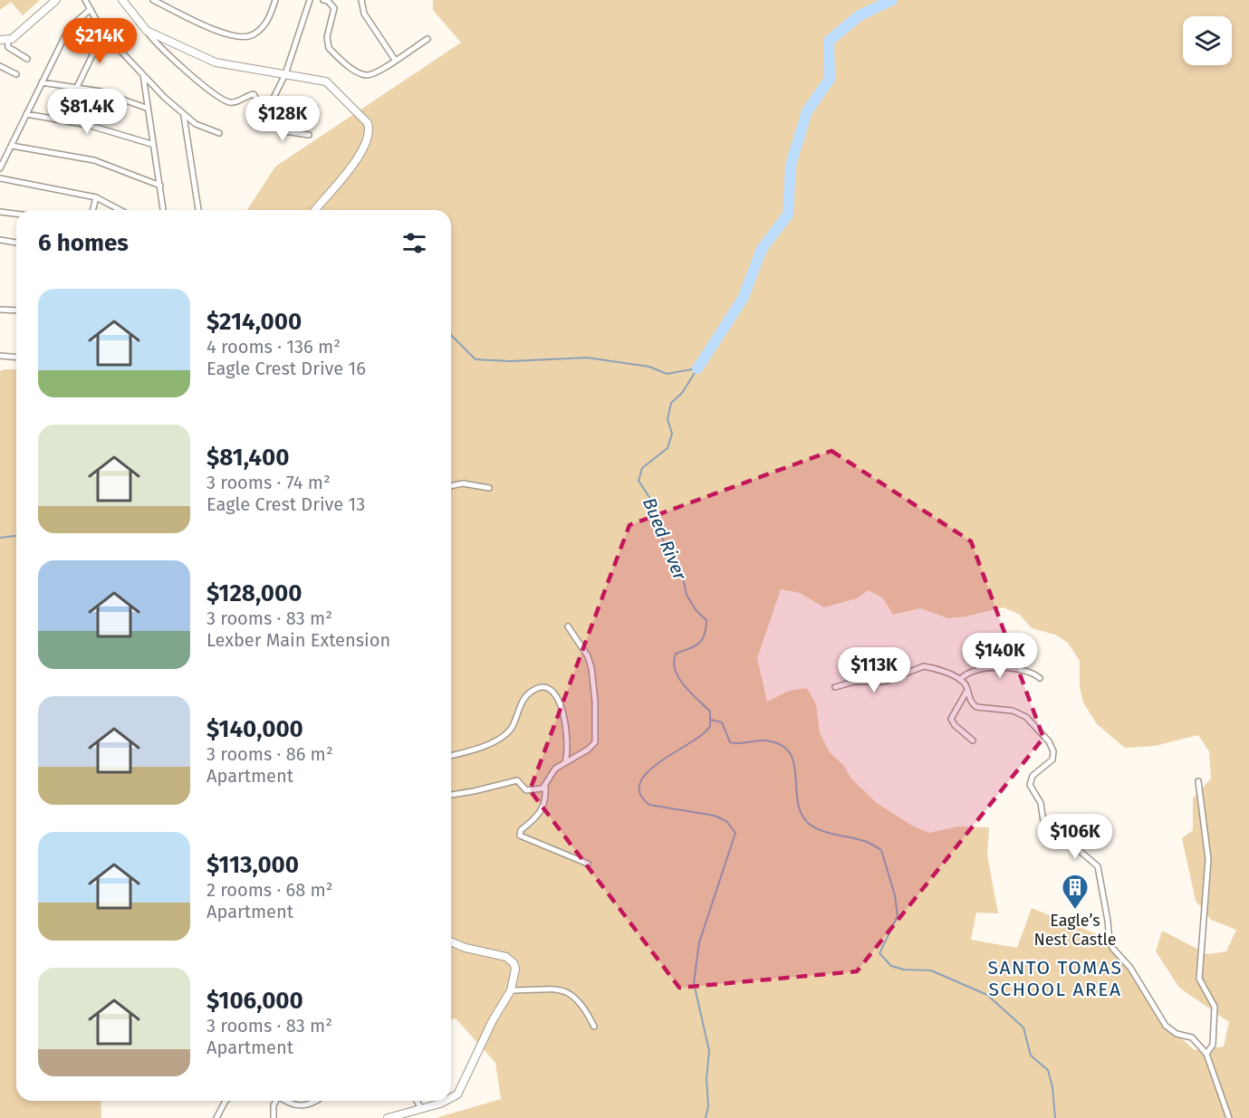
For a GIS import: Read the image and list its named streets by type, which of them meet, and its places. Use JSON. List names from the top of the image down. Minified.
{"districts":["SANTO TOMAS SCHOOL AREA"],"water":["Bued River"],"places":{"building":["Eagle’s Nest Castle"]},"page":{"price":["$214K","$81.4K","$128K","$140K","$113K","$106K"],"heading":"6 homes","list":[{"name":"$214,000","note":"4 rooms · 136 m² · Eagle Crest Drive 16"},{"name":"$81,400","note":"3 rooms · 74 m² · Eagle Crest Drive 13"},{"name":"$128,000","note":"3 rooms · 83 m² · Lexber Main Extension"},{"name":"$140,000","note":"3 rooms · 86 m² · Apartment"},{"name":"$113,000","note":"2 rooms · 68 m² · Apartment"},{"name":"$106,000","note":"3 rooms · 83 m² · Apartment"}]}}
